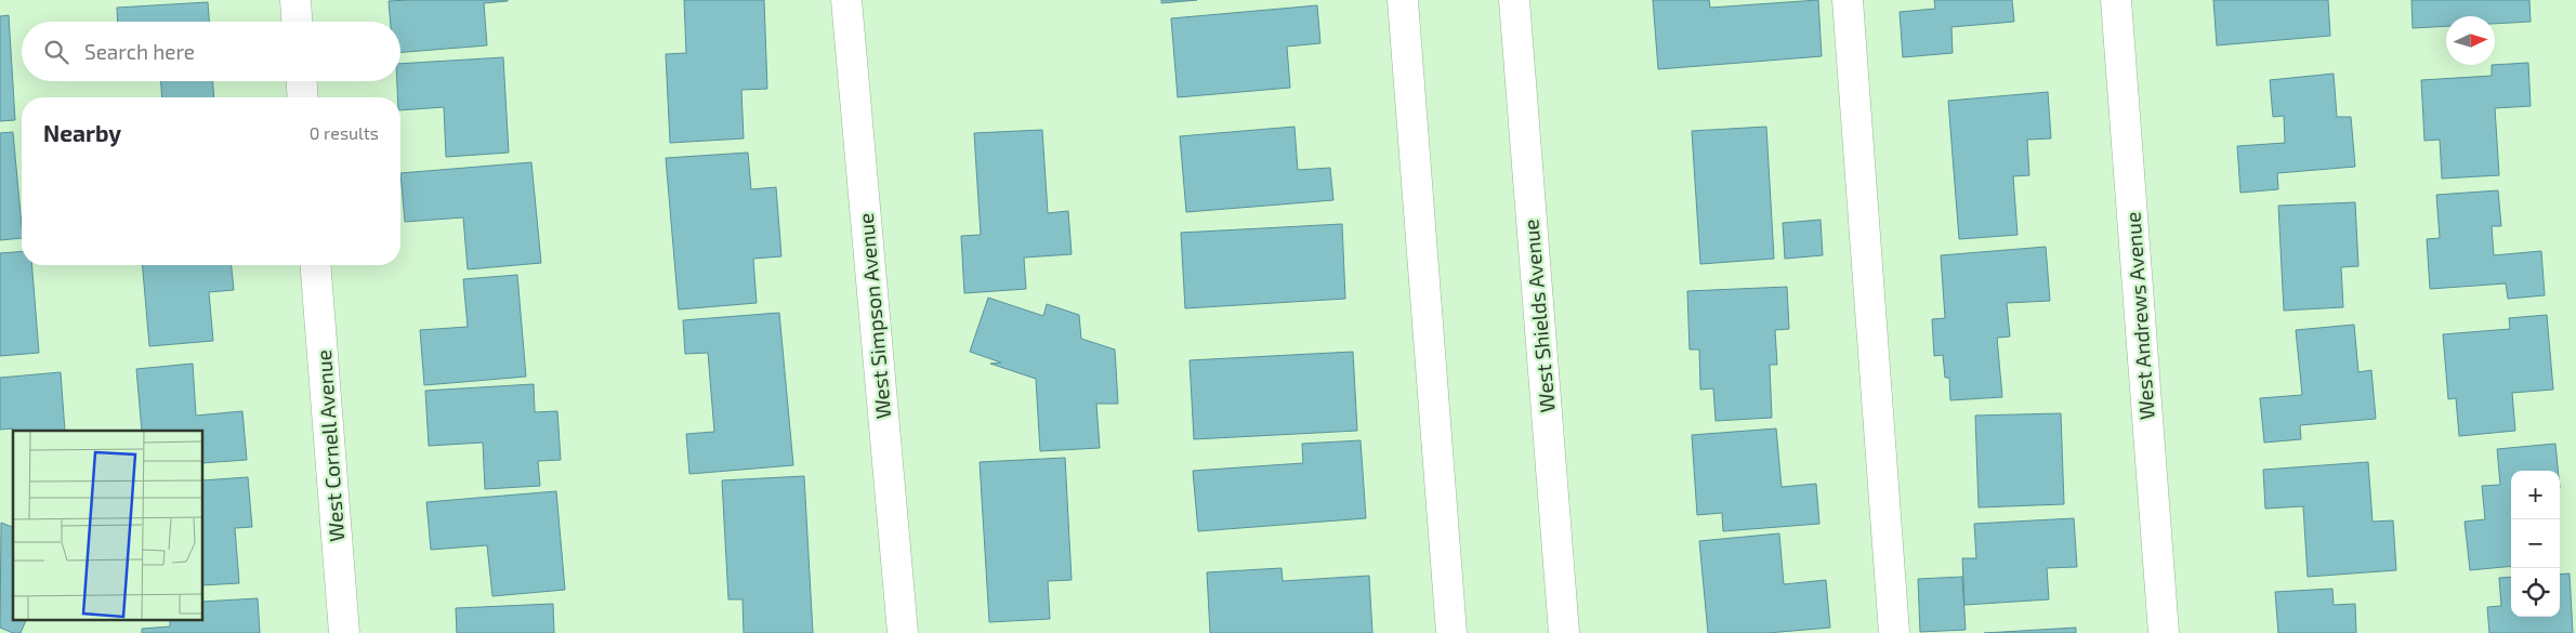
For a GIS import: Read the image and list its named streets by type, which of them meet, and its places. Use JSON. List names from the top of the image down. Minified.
{"streets":{"street":["West Simpson Avenue","West Shields Avenue","West Andrews Avenue","West Cornell Avenue"]},"north":"right","page":{"search":"Search here","heading":["Nearby","0 results"],"map_buttons":["+","−"]}}
